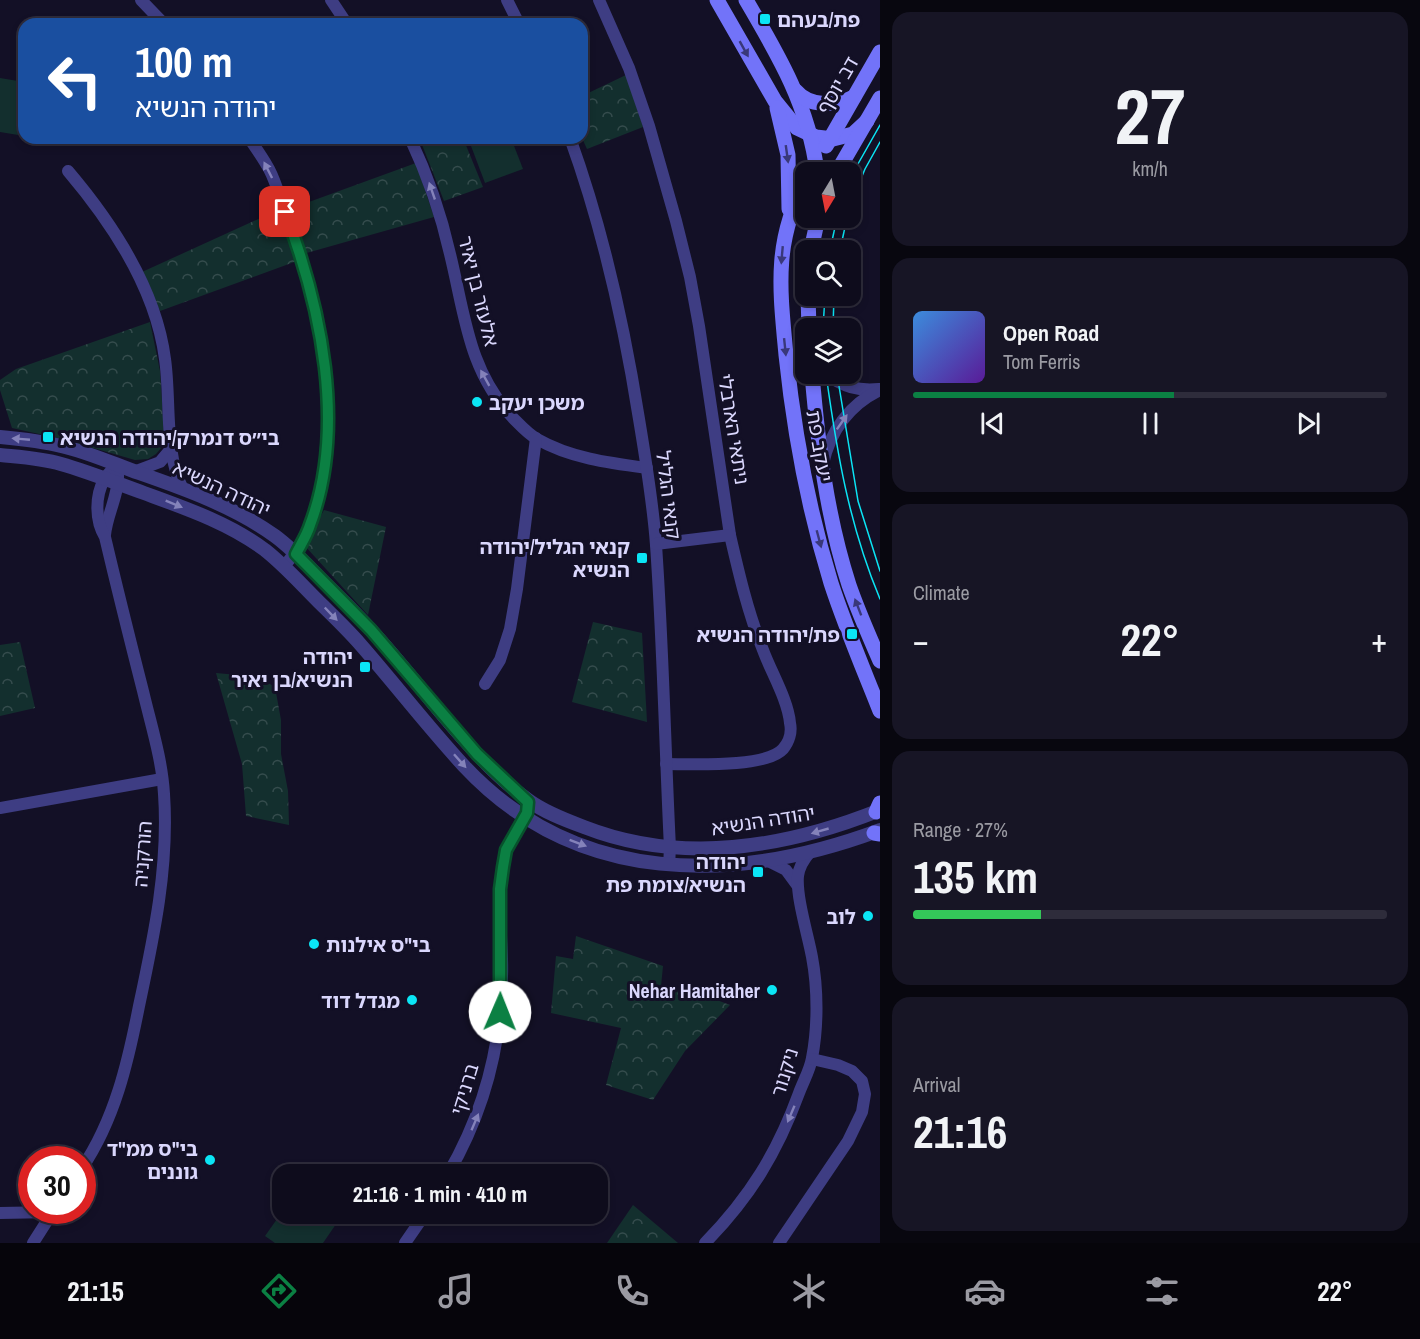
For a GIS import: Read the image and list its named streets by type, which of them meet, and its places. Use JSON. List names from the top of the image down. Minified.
{"streets":{"main road":["דב יוסף","יעקב פת"],"street":["אלעזר בן יאיר","ניתאי הארבלי","יהודה הנשיא","קנאי הגליל","הורקניה","ניקנור","ברניקי"]},"crossings":[["אלעזר בן יאיר","קנאי הגליל"],["ניתאי הארבלי","קנאי הגליל"],["יהודה הנשיא","קנאי הגליל"],["יהודה הנשיא","הורקניה"],["יהודה הנשיא","ניקנור"],["יהודה הנשיא","ברניקי"]],"one_way":["אלעזר בן יאיר","ניקנור","ברניקי"],"places":{"transit":["פת/בעהם","בי״ס דנמרק/יהודה הנשיא","קנאי הגליל/יהודה הנשיא","פת/יהודה הנשיא","יהודה הנשיא/בן יאיר","יהודה הנשיא/צומת פת"],"other":["משכן יעקב","לוב","בי\"ס אילנות","Nehar Hamitaher","מגדל דוד","בי\"ס ממ\"ד גוננים"]},"north":"bottom","page":{"tile":[["27","km/h"],"Climate",["Range · 27%","135 km"],["Arrival","21:16"]],"turn":["100 m","יהודה הנשיא"],"song":["Open Road","Tom Ferris"],"heat":["−","22°","+"],"limit":"30","trip":"21:16 · 1 min · 410 m","tabs":["21:15","22°"]}}
